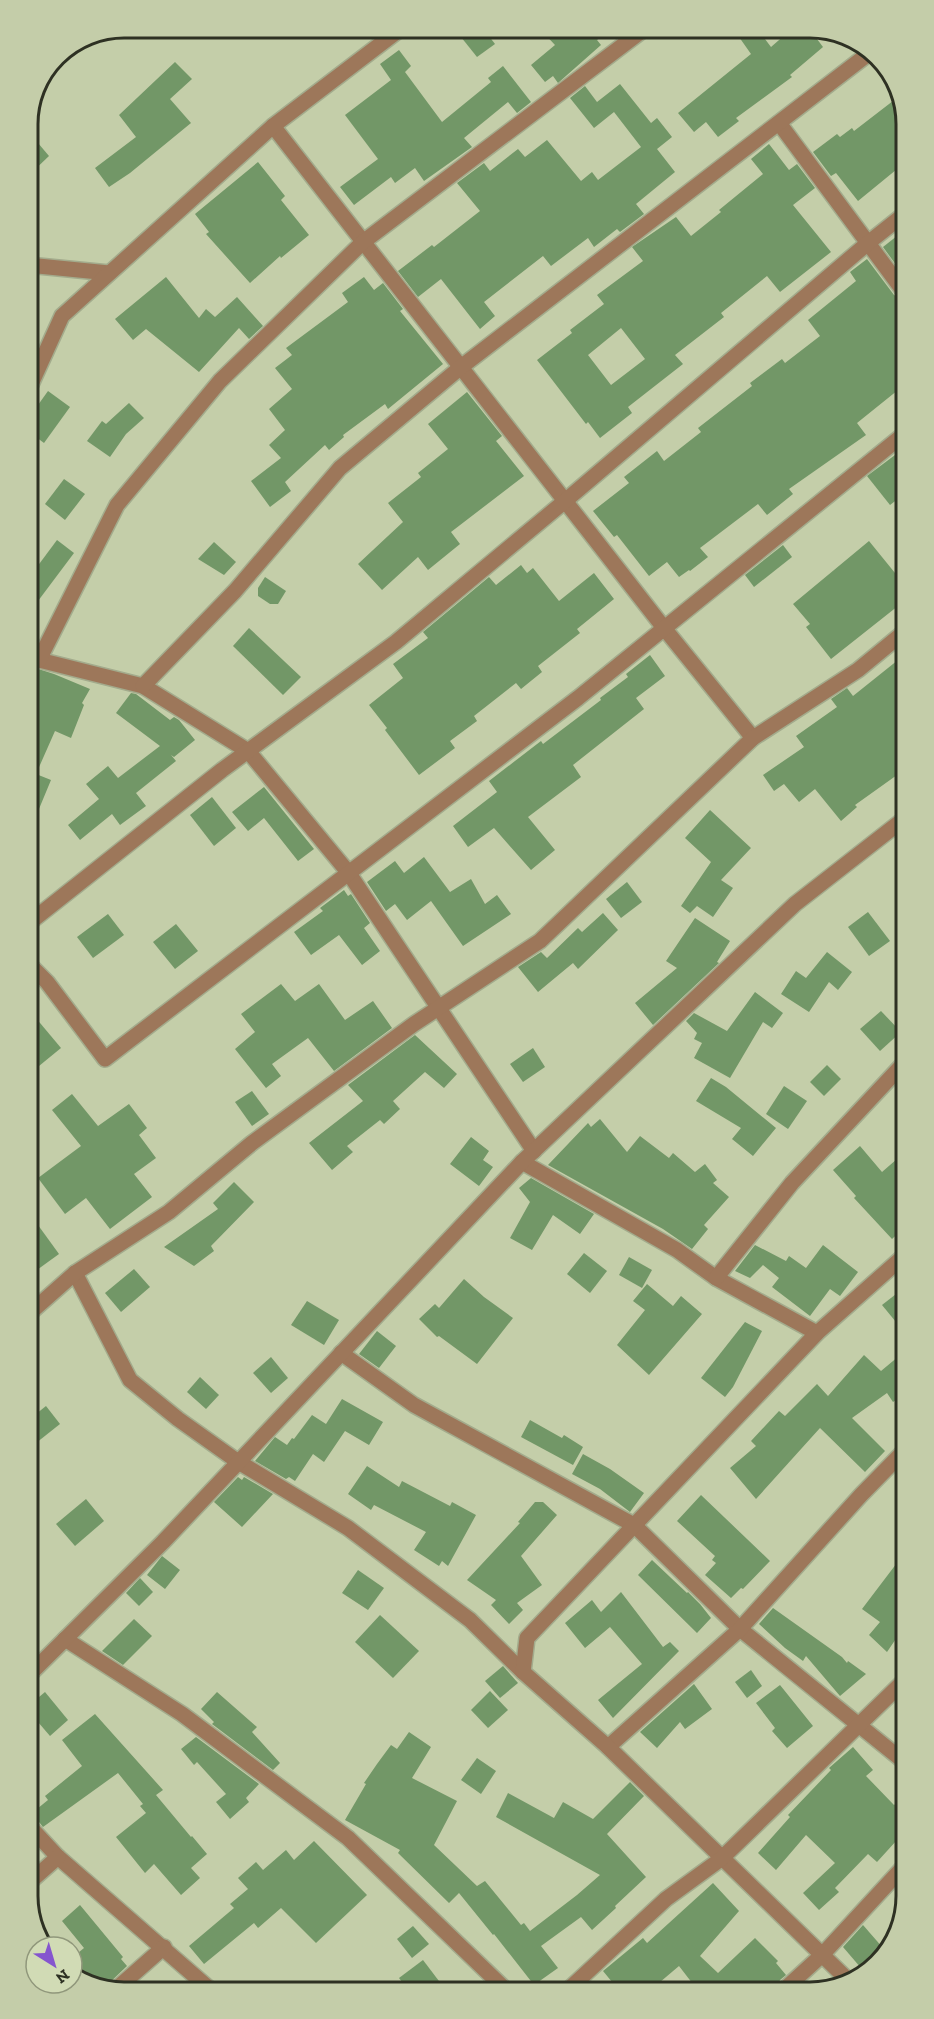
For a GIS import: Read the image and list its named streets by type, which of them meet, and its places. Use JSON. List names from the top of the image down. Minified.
{"north":"bottom right"}
